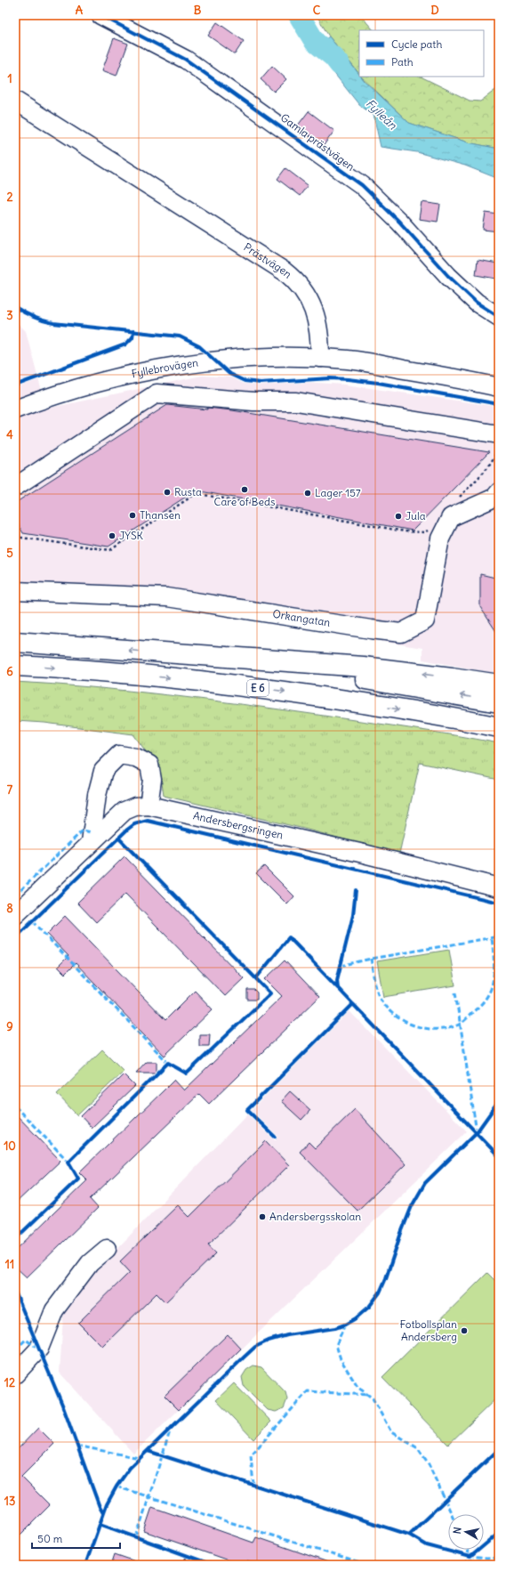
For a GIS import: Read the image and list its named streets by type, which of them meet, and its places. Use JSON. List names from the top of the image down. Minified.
{"streets":{"highway":["E 6"],"street":["Gamla prästvägen","Prästvägen","Fyllebrovägen","Orkangatan","Andersbergsringen"]},"crossings":[["Prästvägen","Fyllebrovägen"]],"water":["Fylleån"],"places":["Care of Beds","Rusta","Lager 157","Thansen","Jula","JYSK","Andersbergsskolan","Fotbollsplan Andersberg"],"legend":["Cycle path","Path"],"scale_bar":"50 m","north":"left","grid":{"columns":["A","B","C","D"],"rows":["1","2","3","4","5","6","7","8","9","10","11","12","13"]}}
